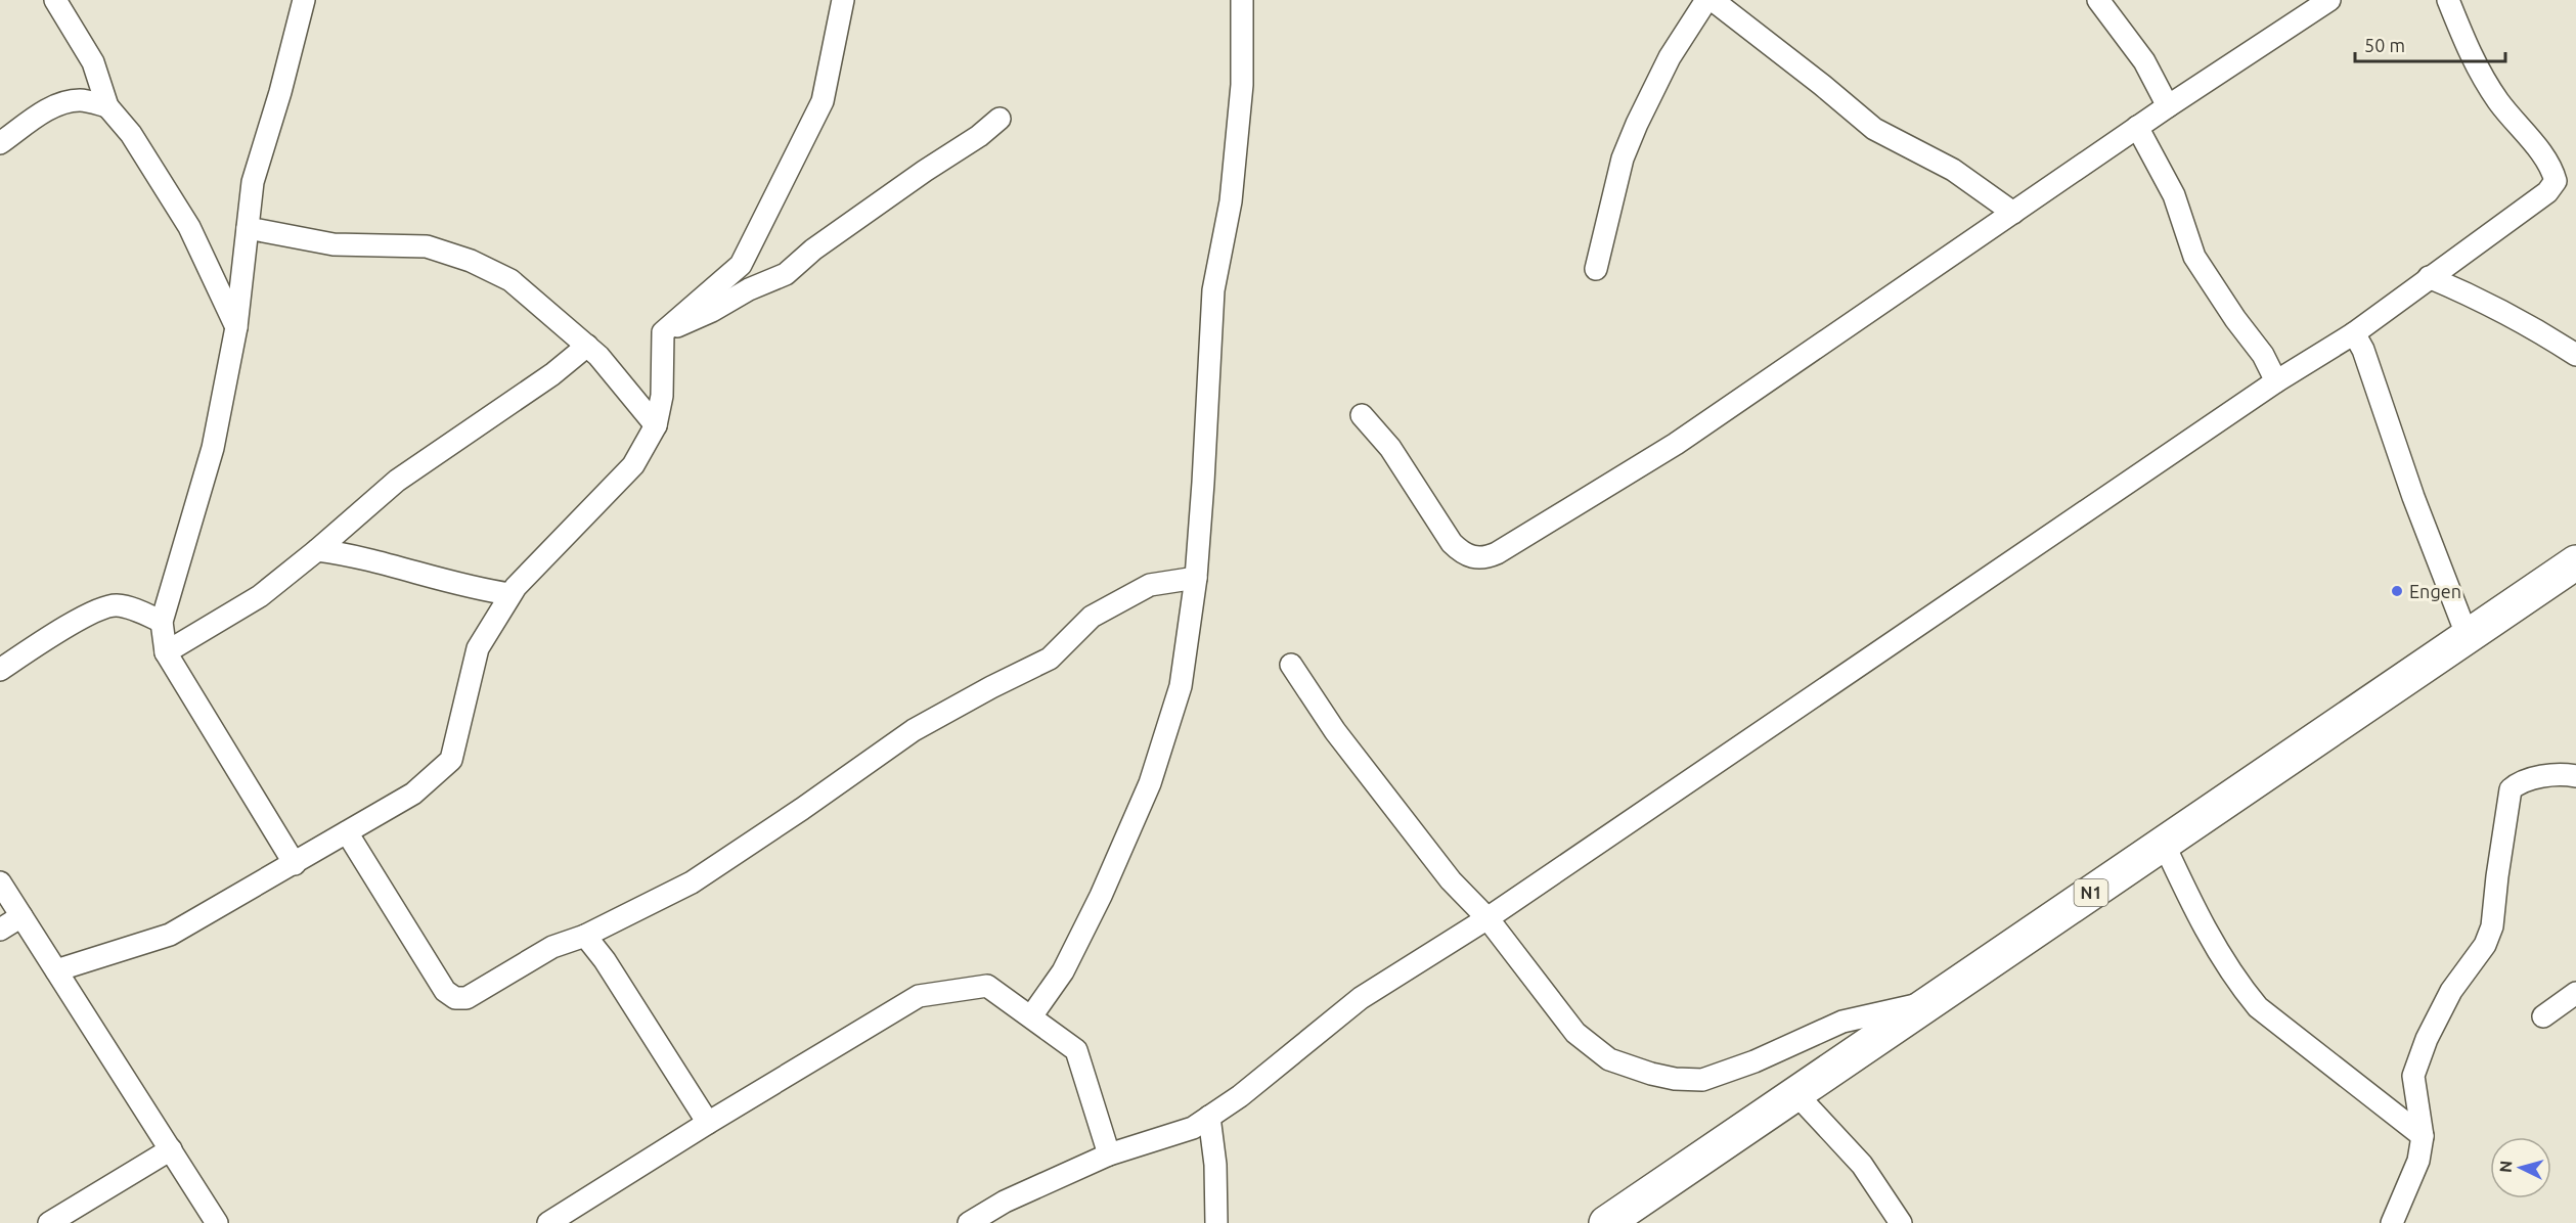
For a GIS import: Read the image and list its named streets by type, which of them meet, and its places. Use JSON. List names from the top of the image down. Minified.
{"streets":{"highway":["N1"]},"places":["Engen"],"scale_bar":"50 m","north":"left"}
